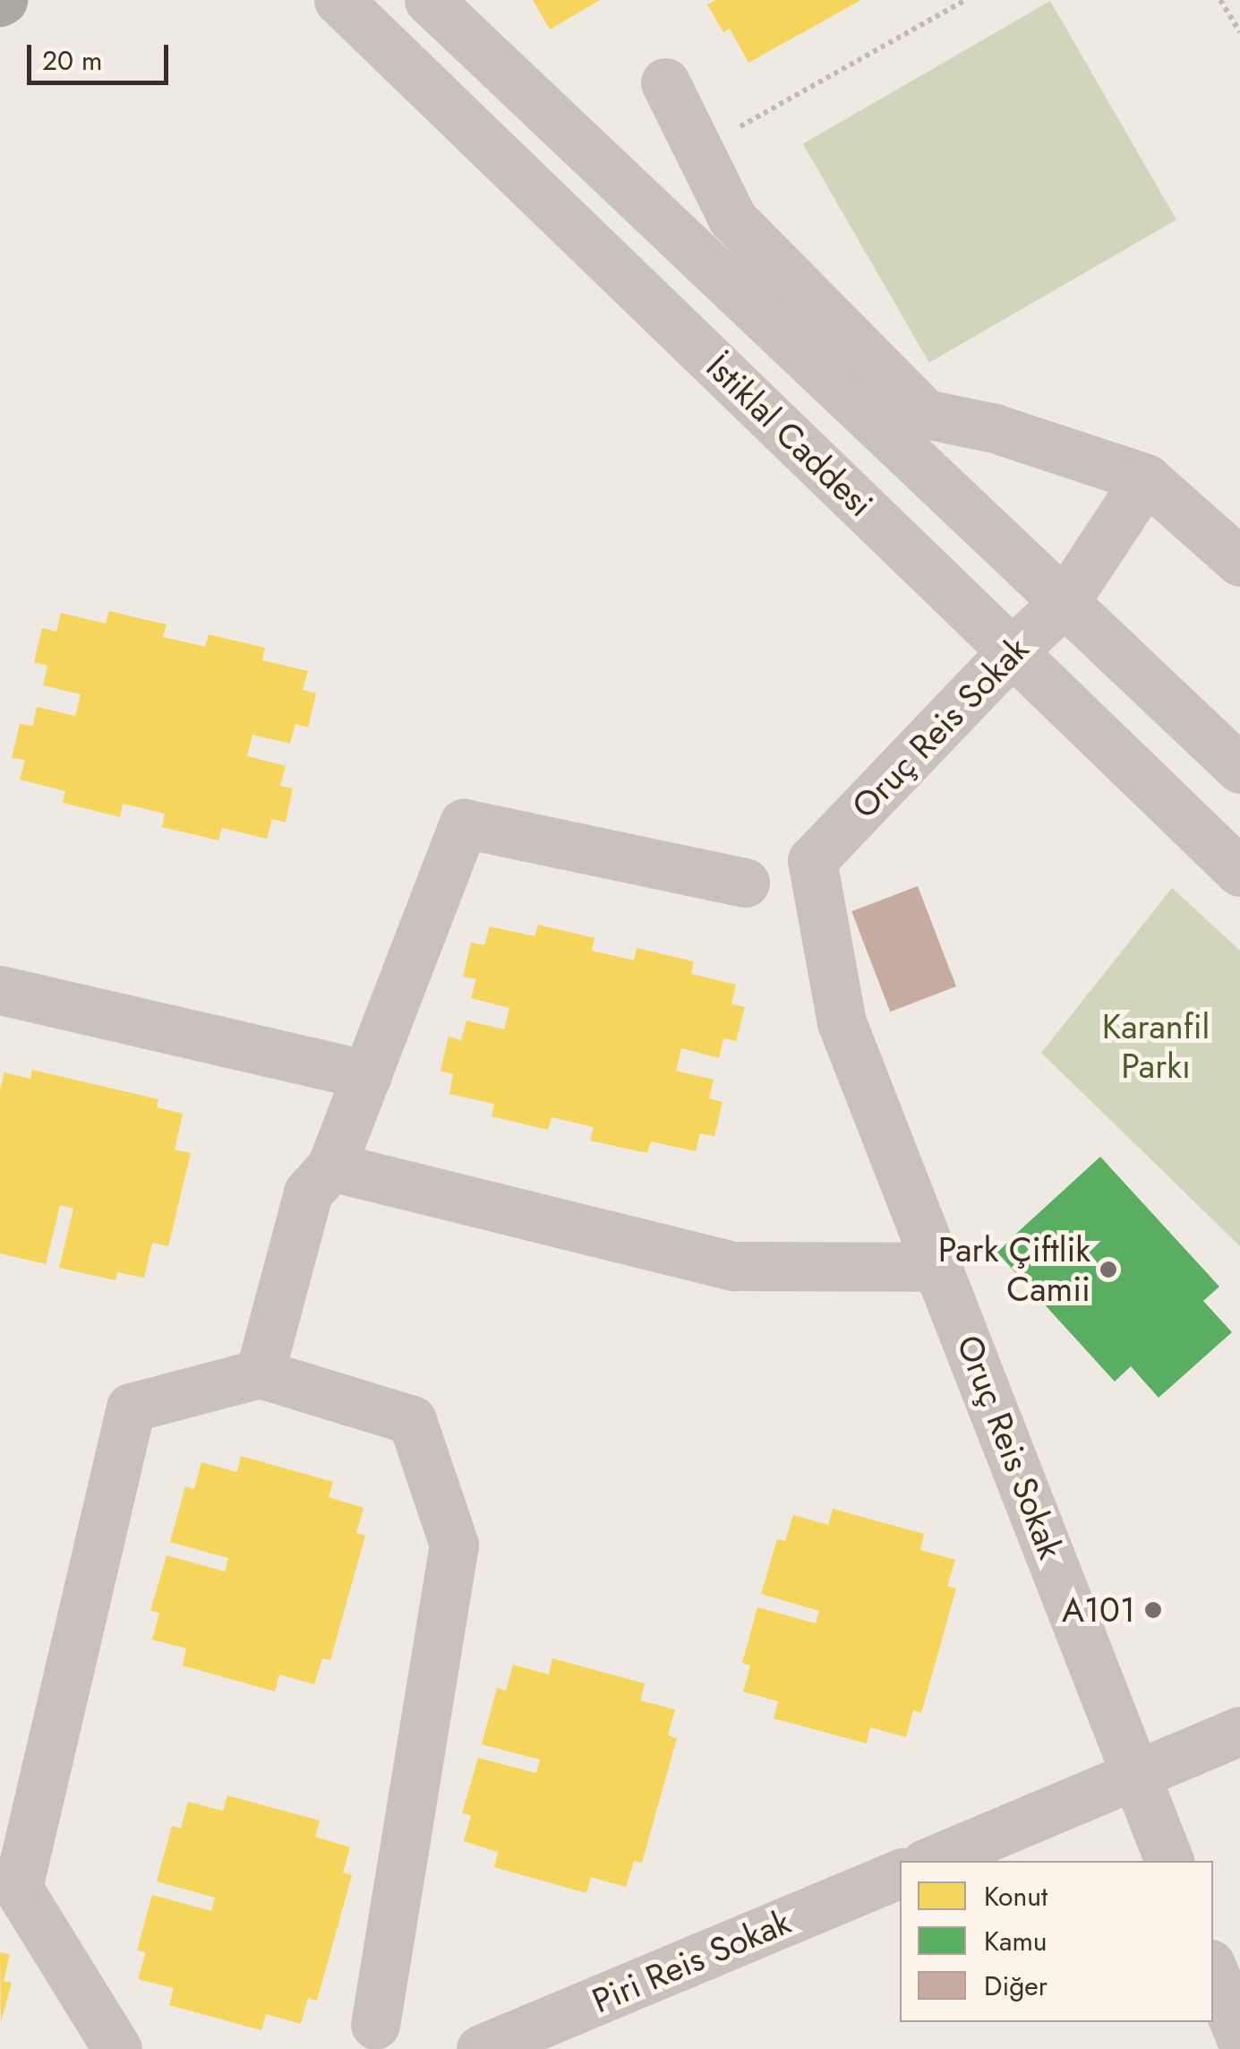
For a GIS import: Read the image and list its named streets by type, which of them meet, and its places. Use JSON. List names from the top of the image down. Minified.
{"streets":{"street":["İstiklal Caddesi","Oruç Reis Sokak","Piri Reis Sokak"]},"crossings":[["İstiklal Caddesi","Oruç Reis Sokak"]],"parks":["Karanfil Parkı"],"places":["Park Çiftlik Camii","A101"],"legend":["Konut","Kamu","Diğer"],"scale_bar":"20 m"}
